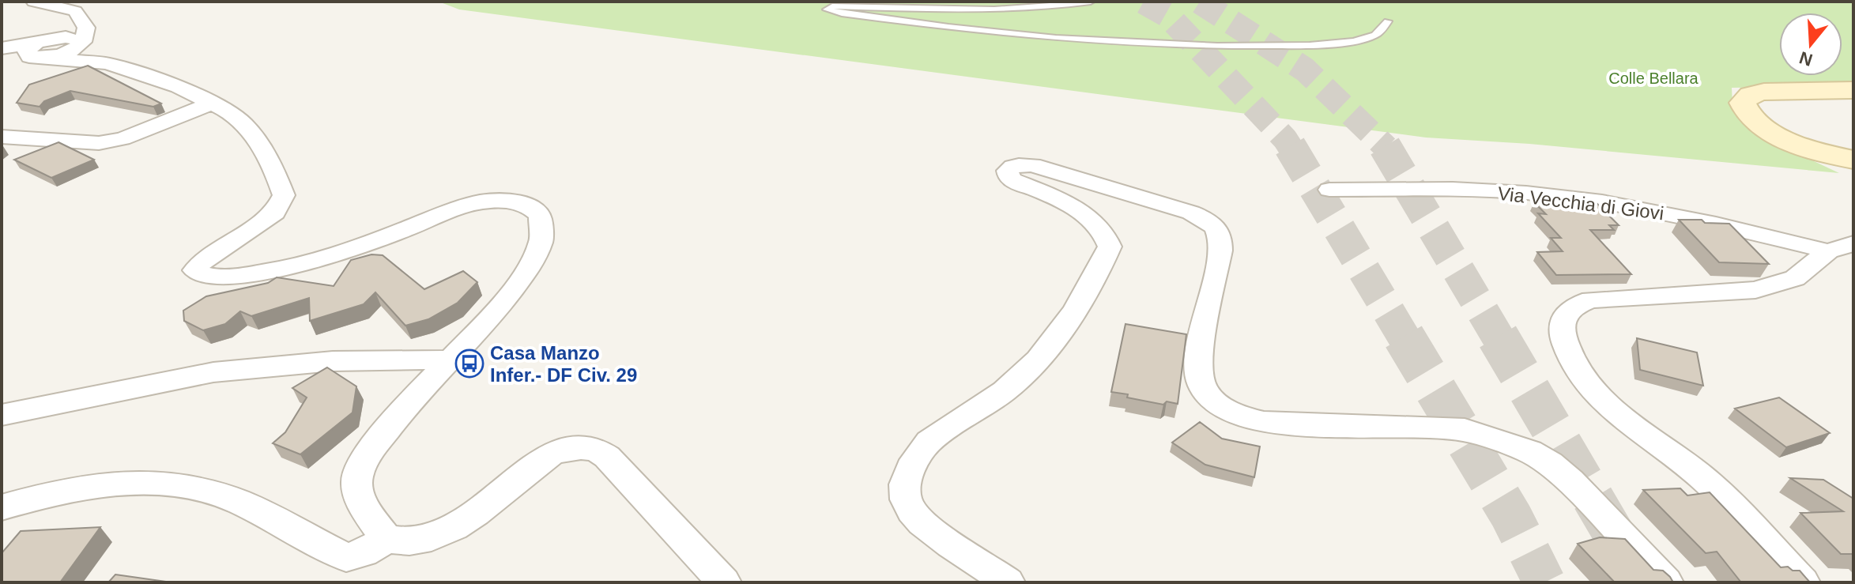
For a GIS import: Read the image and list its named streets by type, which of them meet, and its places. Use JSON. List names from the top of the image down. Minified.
{"streets":{"street":["Via Vecchia di Giovi"]},"parks":["Colle Bellara"],"places":{"bus stop":["Casa Manzo Infer.- DF Civ. 29"]},"north":"bottom"}
